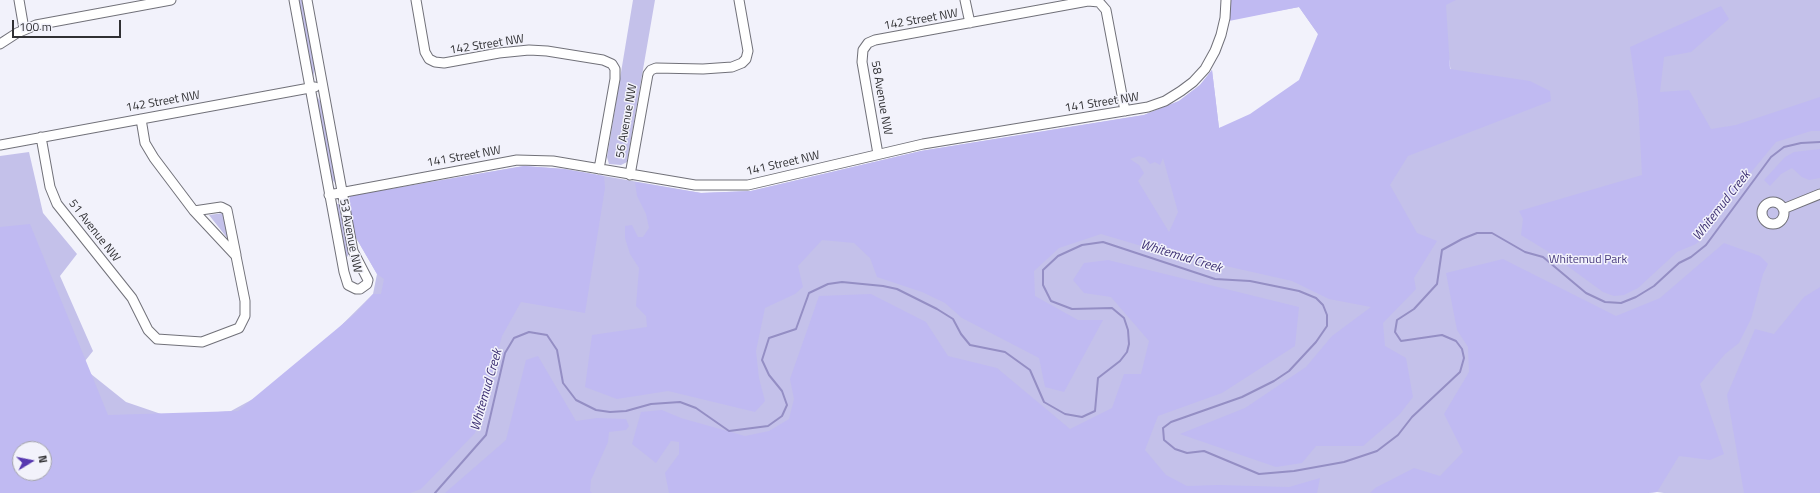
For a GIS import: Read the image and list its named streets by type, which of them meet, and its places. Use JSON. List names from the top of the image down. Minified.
{"streets":{"street":["142 Street NW","58 Avenue NW","141 Street NW","56 Avenue NW","51 Avenue NW","53 Avenue NW"]},"crossings":[["142 Street NW","58 Avenue NW"],["142 Street NW","141 Street NW"],["142 Street NW","56 Avenue NW"],["142 Street NW","51 Avenue NW"],["142 Street NW","53 Avenue NW"],["58 Avenue NW","141 Street NW"],["141 Street NW","56 Avenue NW"],["141 Street NW","53 Avenue NW"]],"water":["Whitemud Creek"],"parks":["Whitemud Park"],"scale_bar":"100 m","north":"right"}
